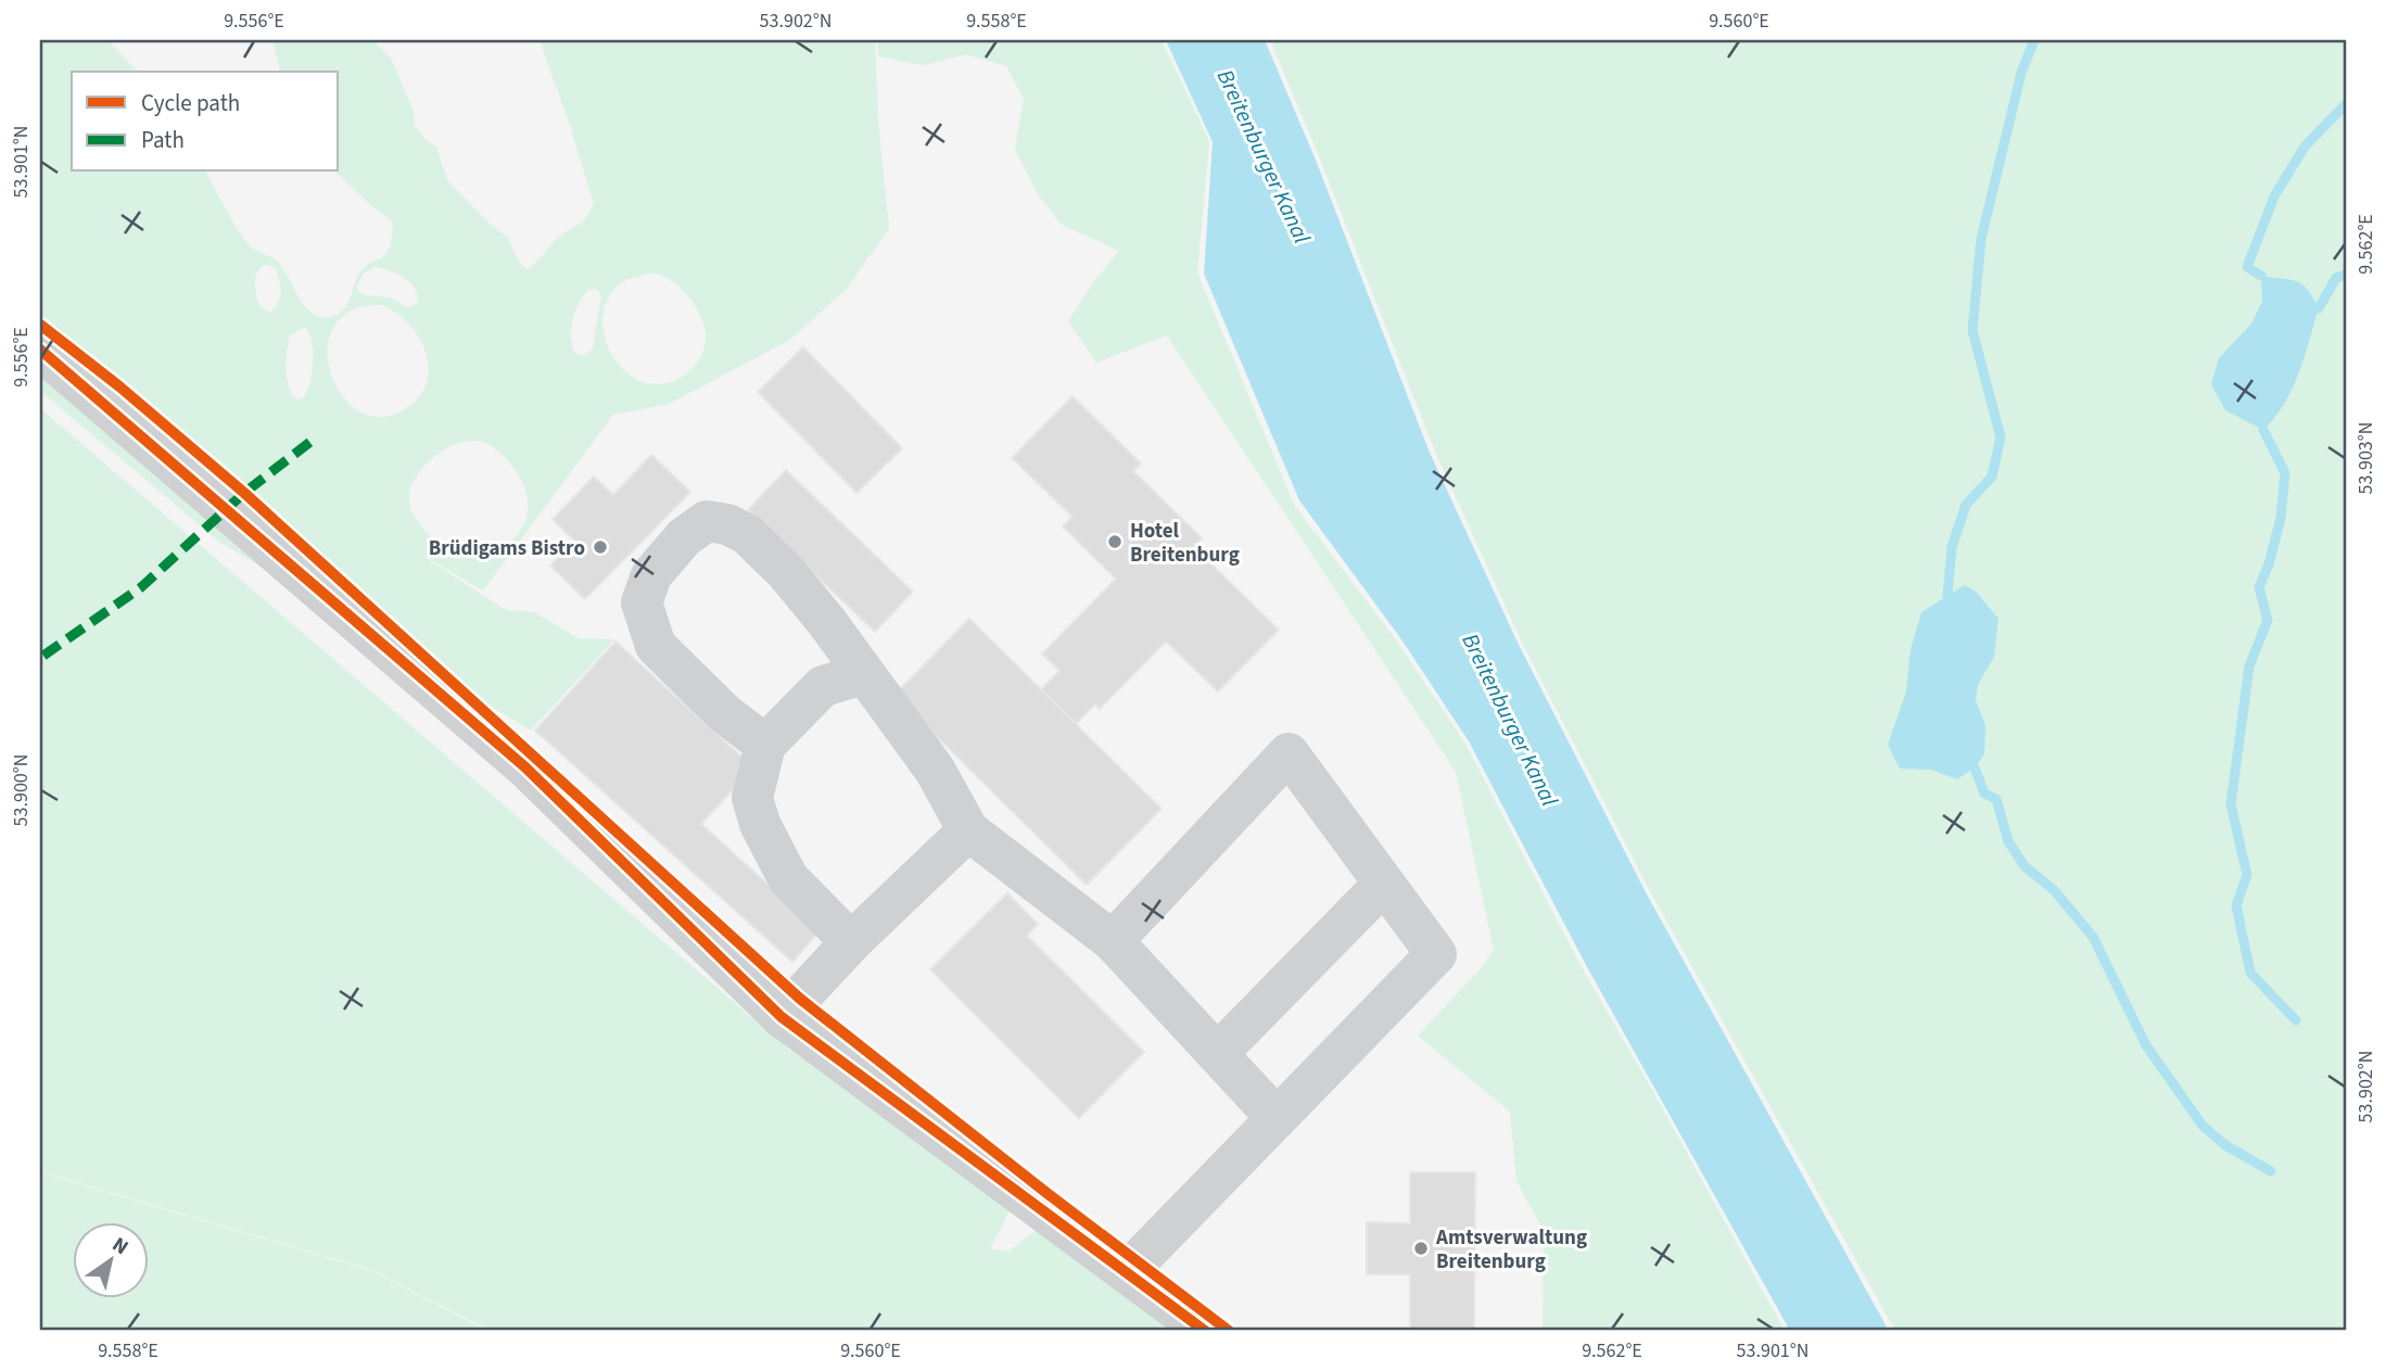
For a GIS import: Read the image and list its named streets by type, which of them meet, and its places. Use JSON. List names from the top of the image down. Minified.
{"water":["Breitenburger Kanal"],"places":["Hotel Breitenburg","Brüdigams Bistro","Amtsverwaltung Breitenburg"],"legend":["Cycle path","Path"],"north":"top right","coordinates":["9.556°E","53.902°N","9.558°E","9.560°E","53.901°N","9.562°E","53.903°N","53.900°N"]}
